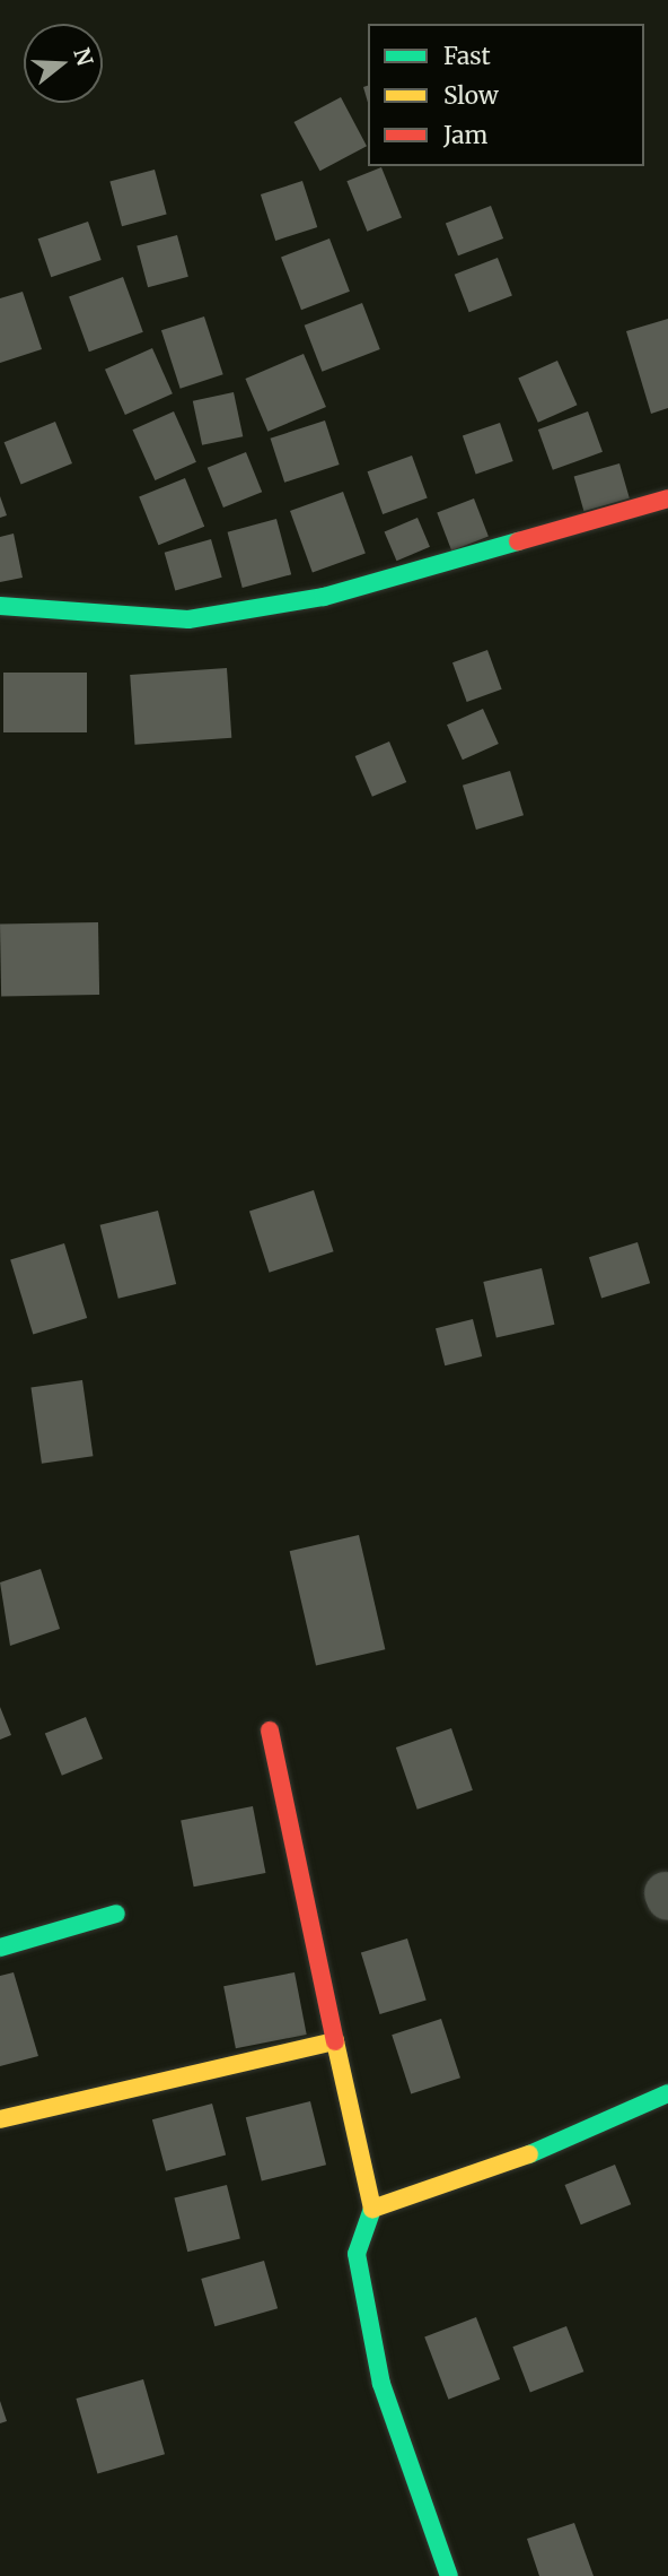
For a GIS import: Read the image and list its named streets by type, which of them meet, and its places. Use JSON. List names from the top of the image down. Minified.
{"legend":["Fast","Slow","Jam"],"north":"right"}
